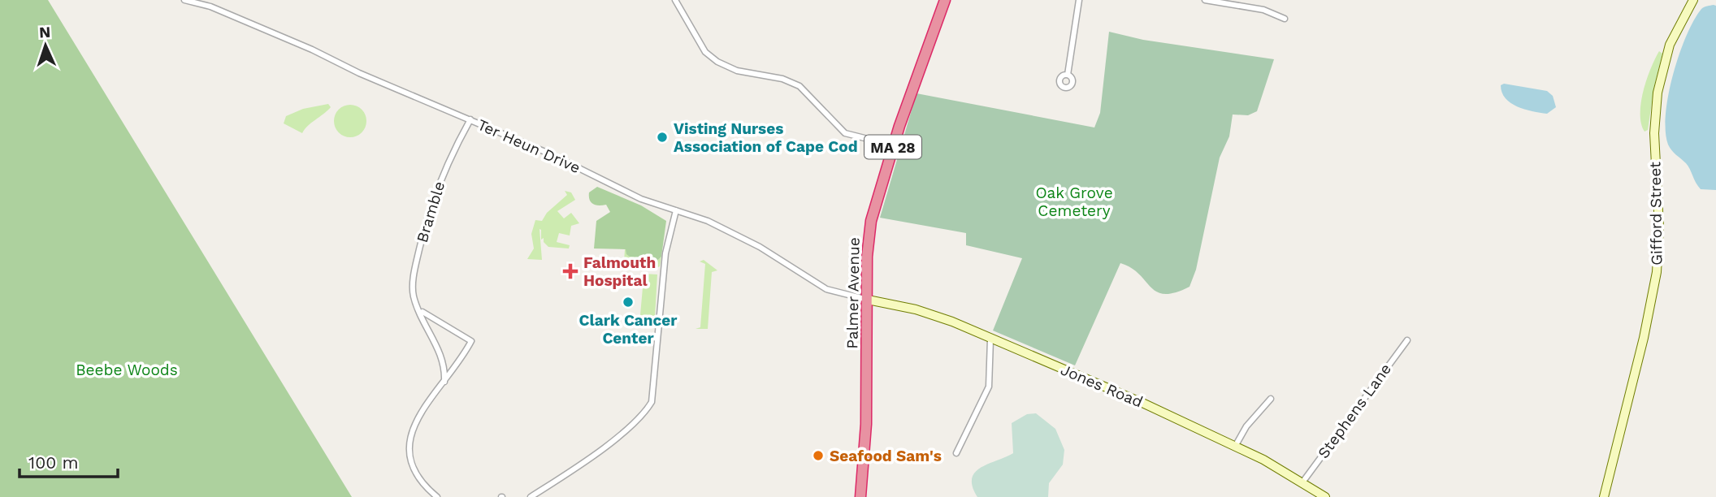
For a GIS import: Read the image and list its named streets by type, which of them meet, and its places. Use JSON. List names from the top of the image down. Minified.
{"streets":{"highway":["MA 28","Palmer Avenue"],"main road":["Gifford Street","Jones Road"],"street":["Ter Heun Drive","Bramble","Stephens Lane"]},"crossings":[["Ter Heun Drive","Bramble"],["Ter Heun Drive","Palmer Avenue"],["Ter Heun Drive","Jones Road"],["Palmer Avenue","Jones Road"],["Jones Road","Stephens Lane"]],"parks":["Oak Grove Cemetery","Beebe Woods"],"places":{"other":["Visting Nurses Association of Cape Cod","Clark Cancer Center","Seafood Sam's"],"health":["Falmouth Hospital"]},"scale_bar":"100 m","north":"top"}
